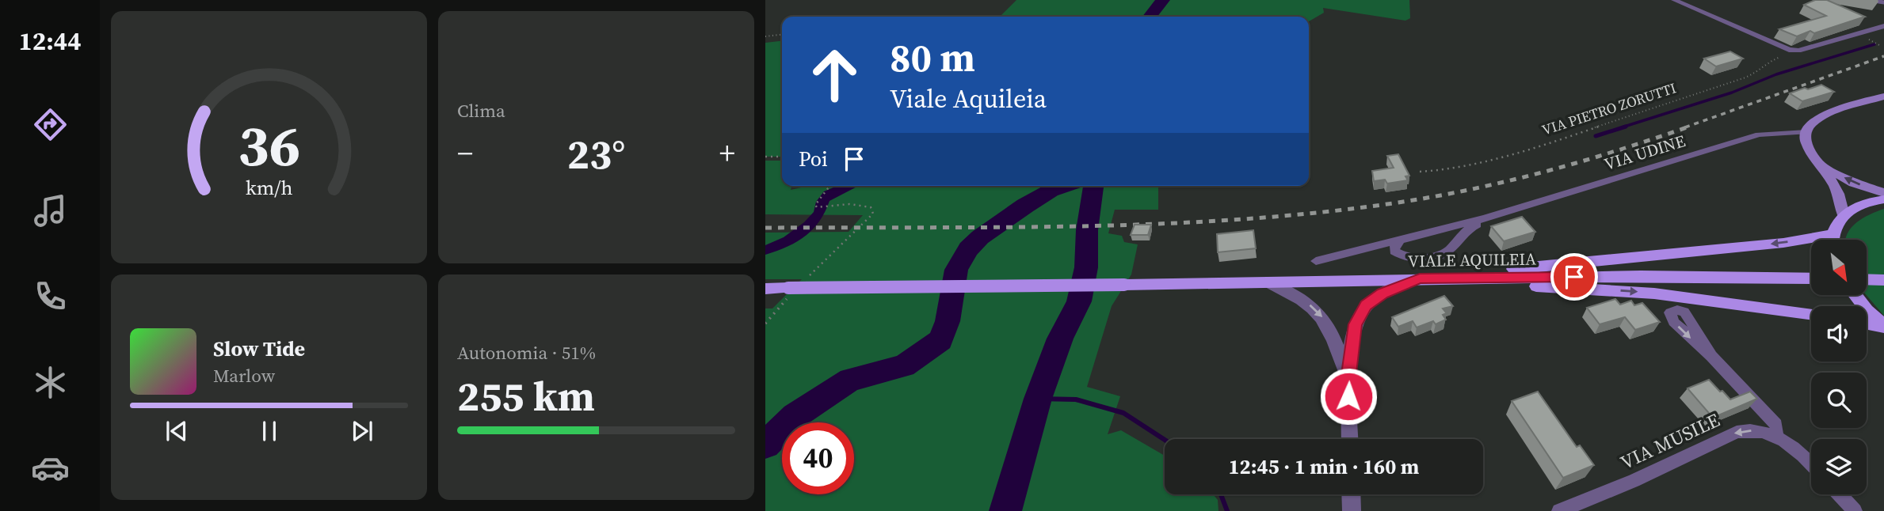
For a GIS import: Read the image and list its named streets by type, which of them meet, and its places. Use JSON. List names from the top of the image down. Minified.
{"streets":{"main road":["VIALE AQUILEIA"],"street":["VIA UDINE","VIA MUSILE"],"path":["VIA PIETRO ZORUTTI"]},"one_way":["VIA MUSILE"],"north":"bottom right","page":{"tabs":"12:44","tile":["Clima",["Autonomia · 51%","255 km"]],"turn":["80 m","Viale Aquileia"],"heat":["−","23°","+"],"then":"Poi","song":["Slow Tide","Marlow"],"limit":"40","trip":"12:45 · 1 min · 160 m","gauge":["36","km/h"]}}
